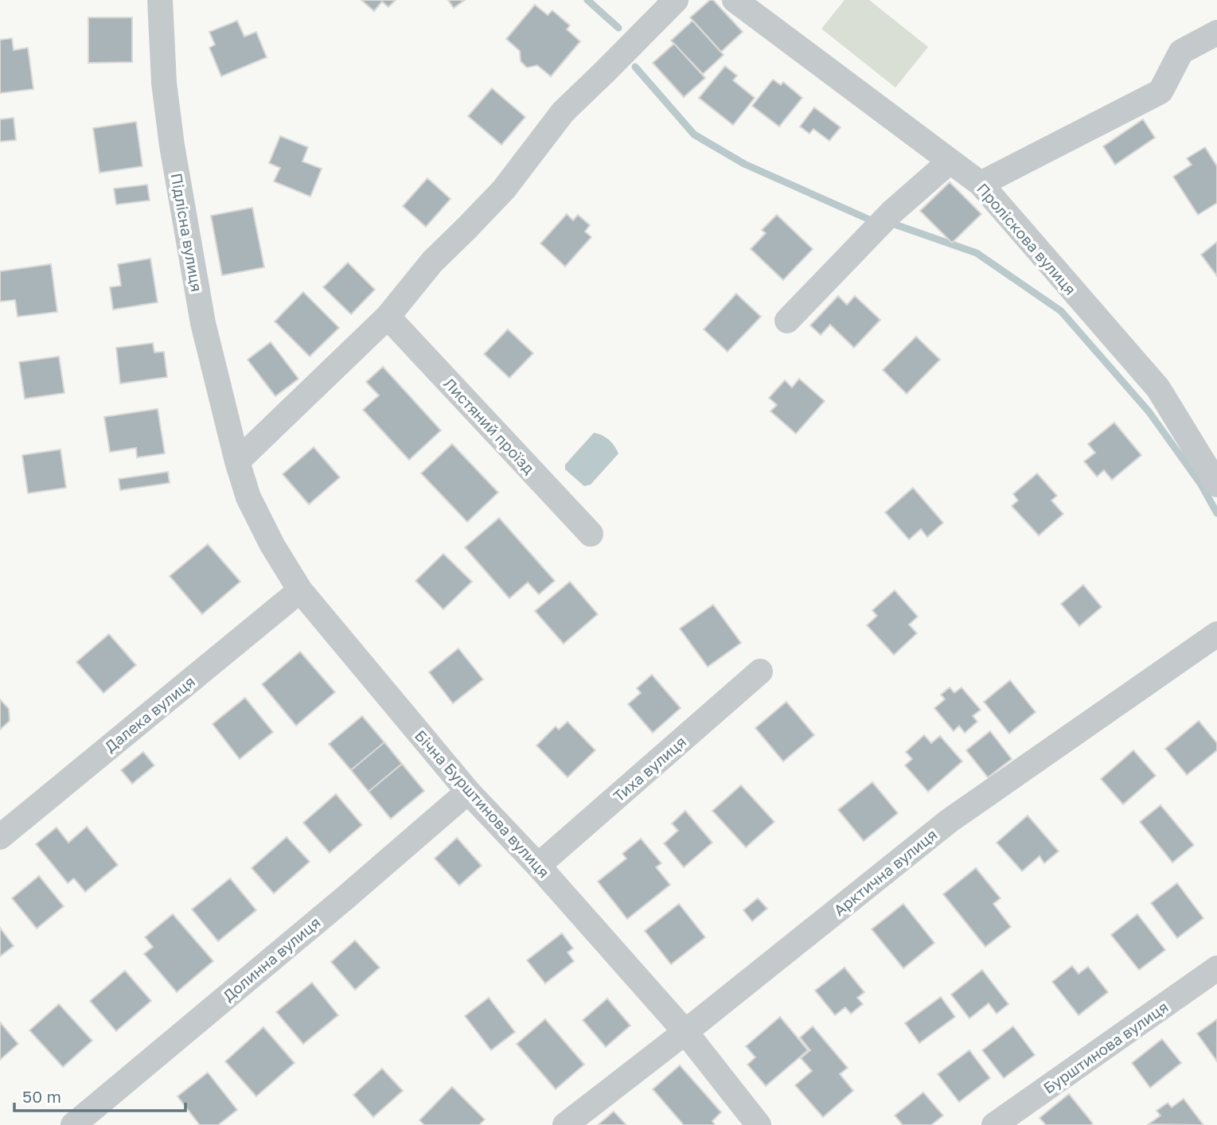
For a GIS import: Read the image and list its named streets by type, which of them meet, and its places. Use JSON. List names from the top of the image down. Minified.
{"streets":{"street":["Підлісна вулиця","Проліскова вулиця","Листяний проїзд","Далека вулиця","Тиха вулиця","Бічна Бурштинова вулиця","Арктична вулиця","Долинна вулиця","Бурштинова вулиця"]},"crossings":[["Підлісна вулиця","Бічна Бурштинова вулиця"],["Далека вулиця","Бічна Бурштинова вулиця"],["Тиха вулиця","Бічна Бурштинова вулиця"],["Бічна Бурштинова вулиця","Арктична вулиця"],["Бічна Бурштинова вулиця","Долинна вулиця"]],"scale_bar":"50 m"}
